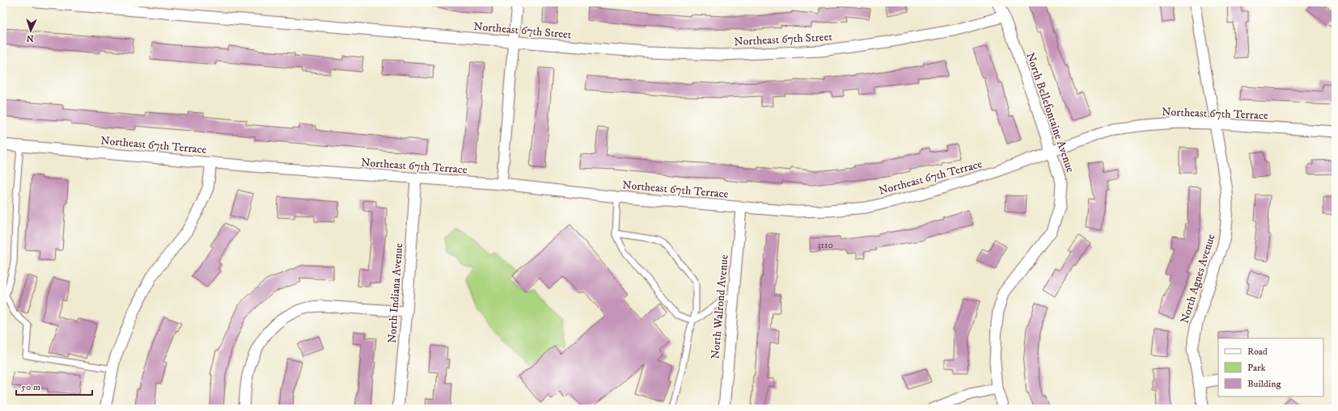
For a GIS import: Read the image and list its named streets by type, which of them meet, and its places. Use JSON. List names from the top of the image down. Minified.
{"streets":{"street":["Northeast 67th Street","North Bellefontaine Avenue","Northeast 67th Terrace","North Agnes Avenue","North Indiana Avenue","North Walrond Avenue"]},"crossings":[["Northeast 67th Street","North Bellefontaine Avenue"],["North Bellefontaine Avenue","Northeast 67th Terrace"],["Northeast 67th Terrace","North Agnes Avenue"],["Northeast 67th Terrace","North Indiana Avenue"],["Northeast 67th Terrace","North Walrond Avenue"]],"house_numbers":["3110"],"legend":["Road","Park","Building"],"scale_bar":"50 m","north":"bottom"}
